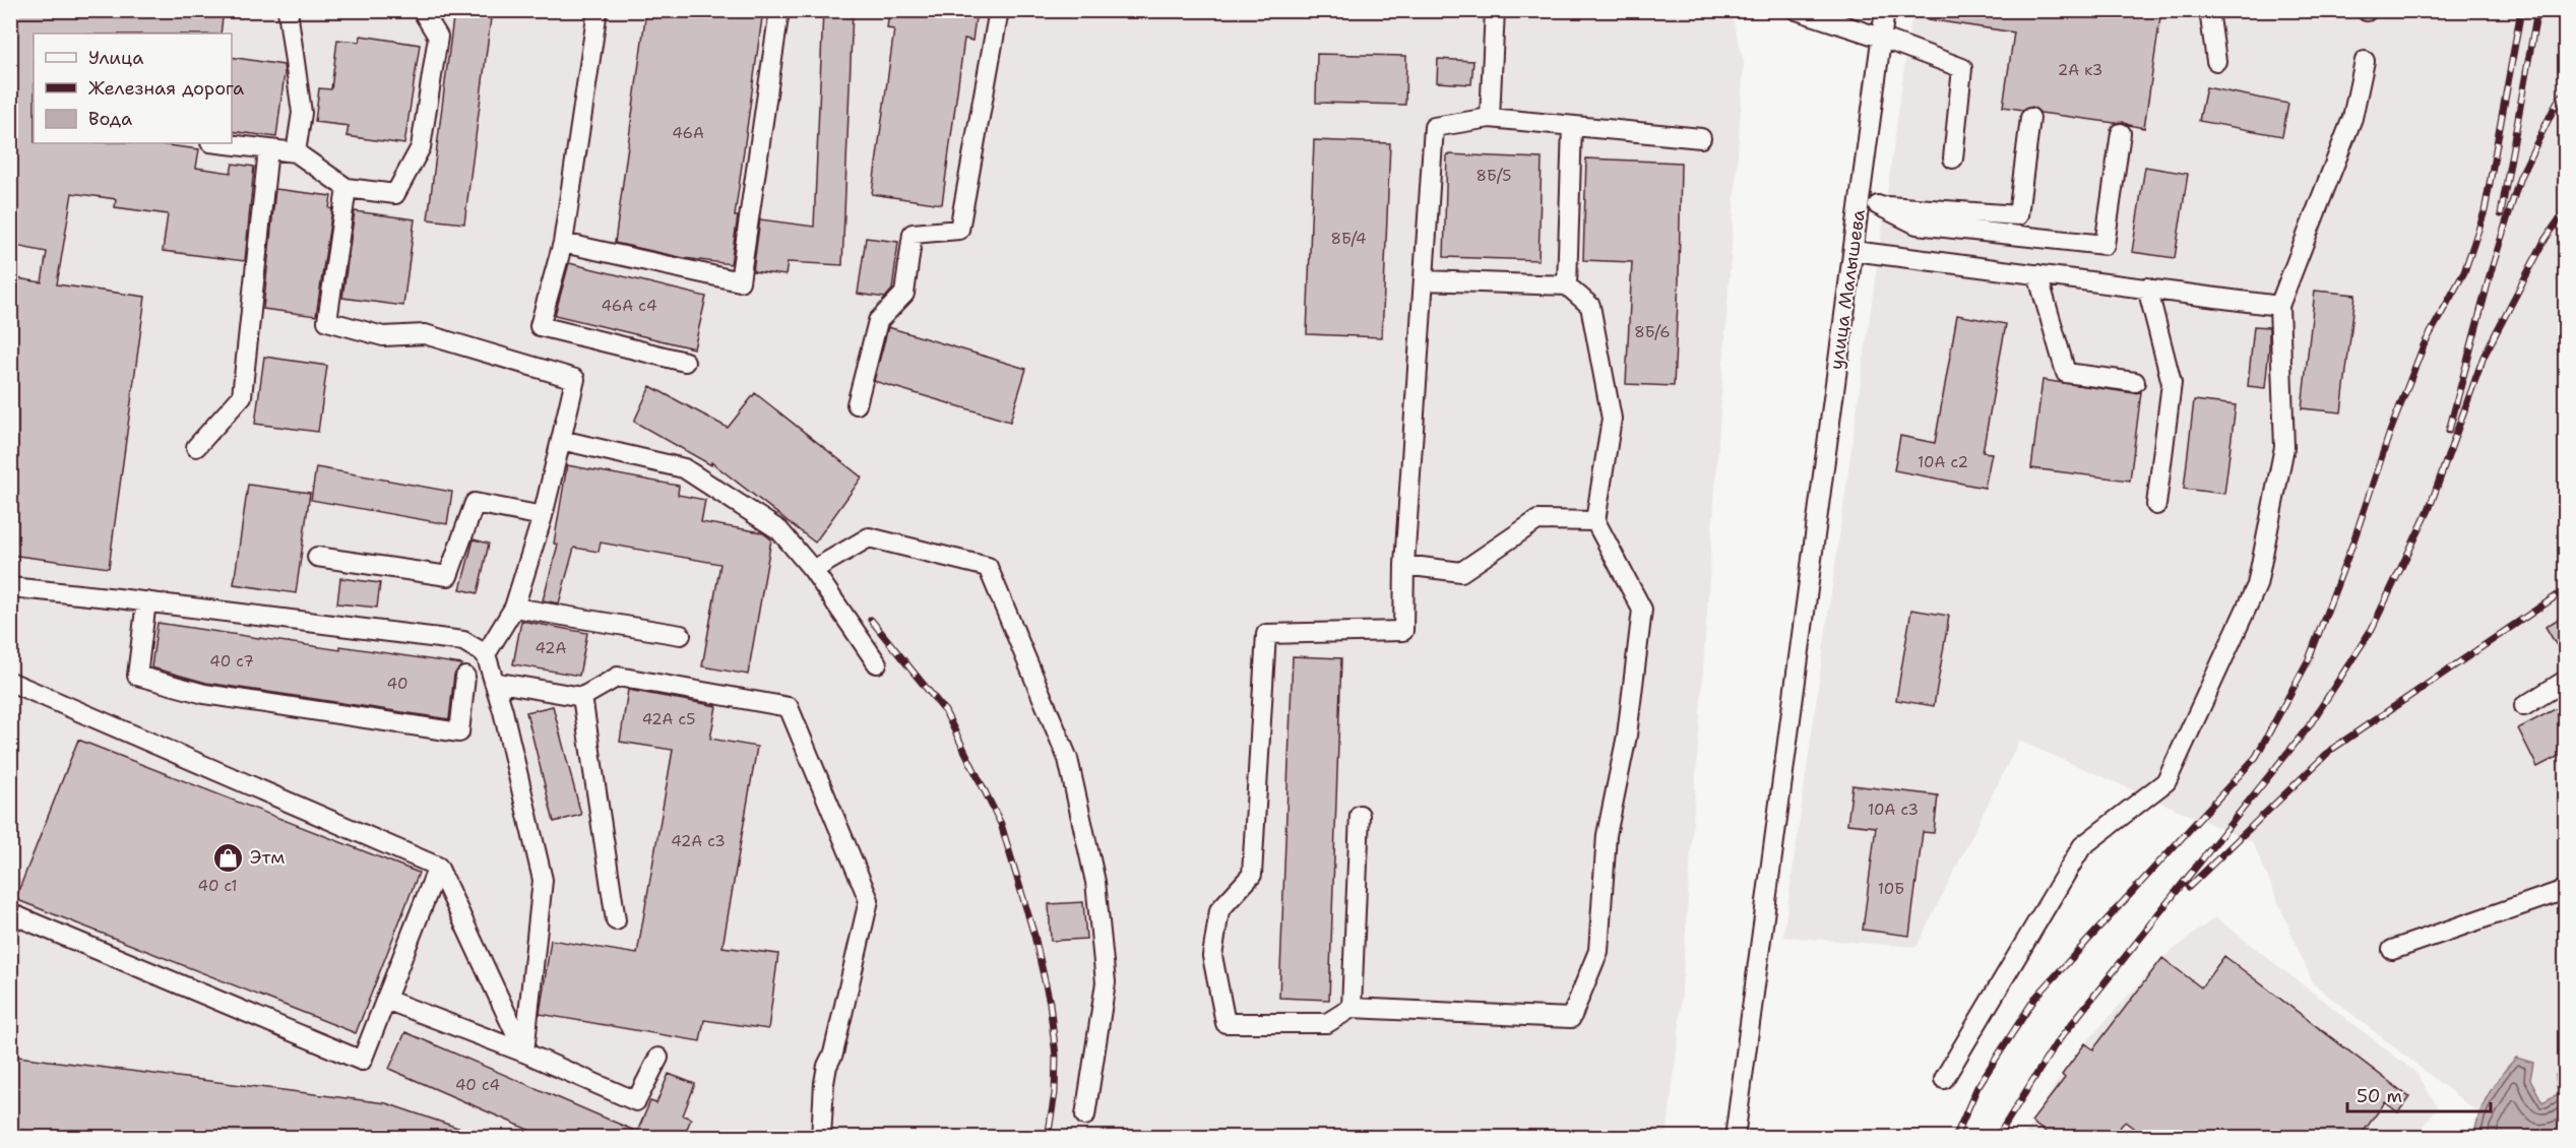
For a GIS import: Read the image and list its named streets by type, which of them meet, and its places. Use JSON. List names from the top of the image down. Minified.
{"streets":{"lane":["улица Малышева"]},"places":{"shop":["Этм"]},"house_numbers":["2А к3","46А","8Б/5","8Б/4","46А с4","8Б/6","10А с2","42А","40 с7","40","42А с5","10А с3","42А с3","40 с1","10Б","40 с4"],"legend":["Улица","Железная дорога","Вода"],"scale_bar":"50 m"}
